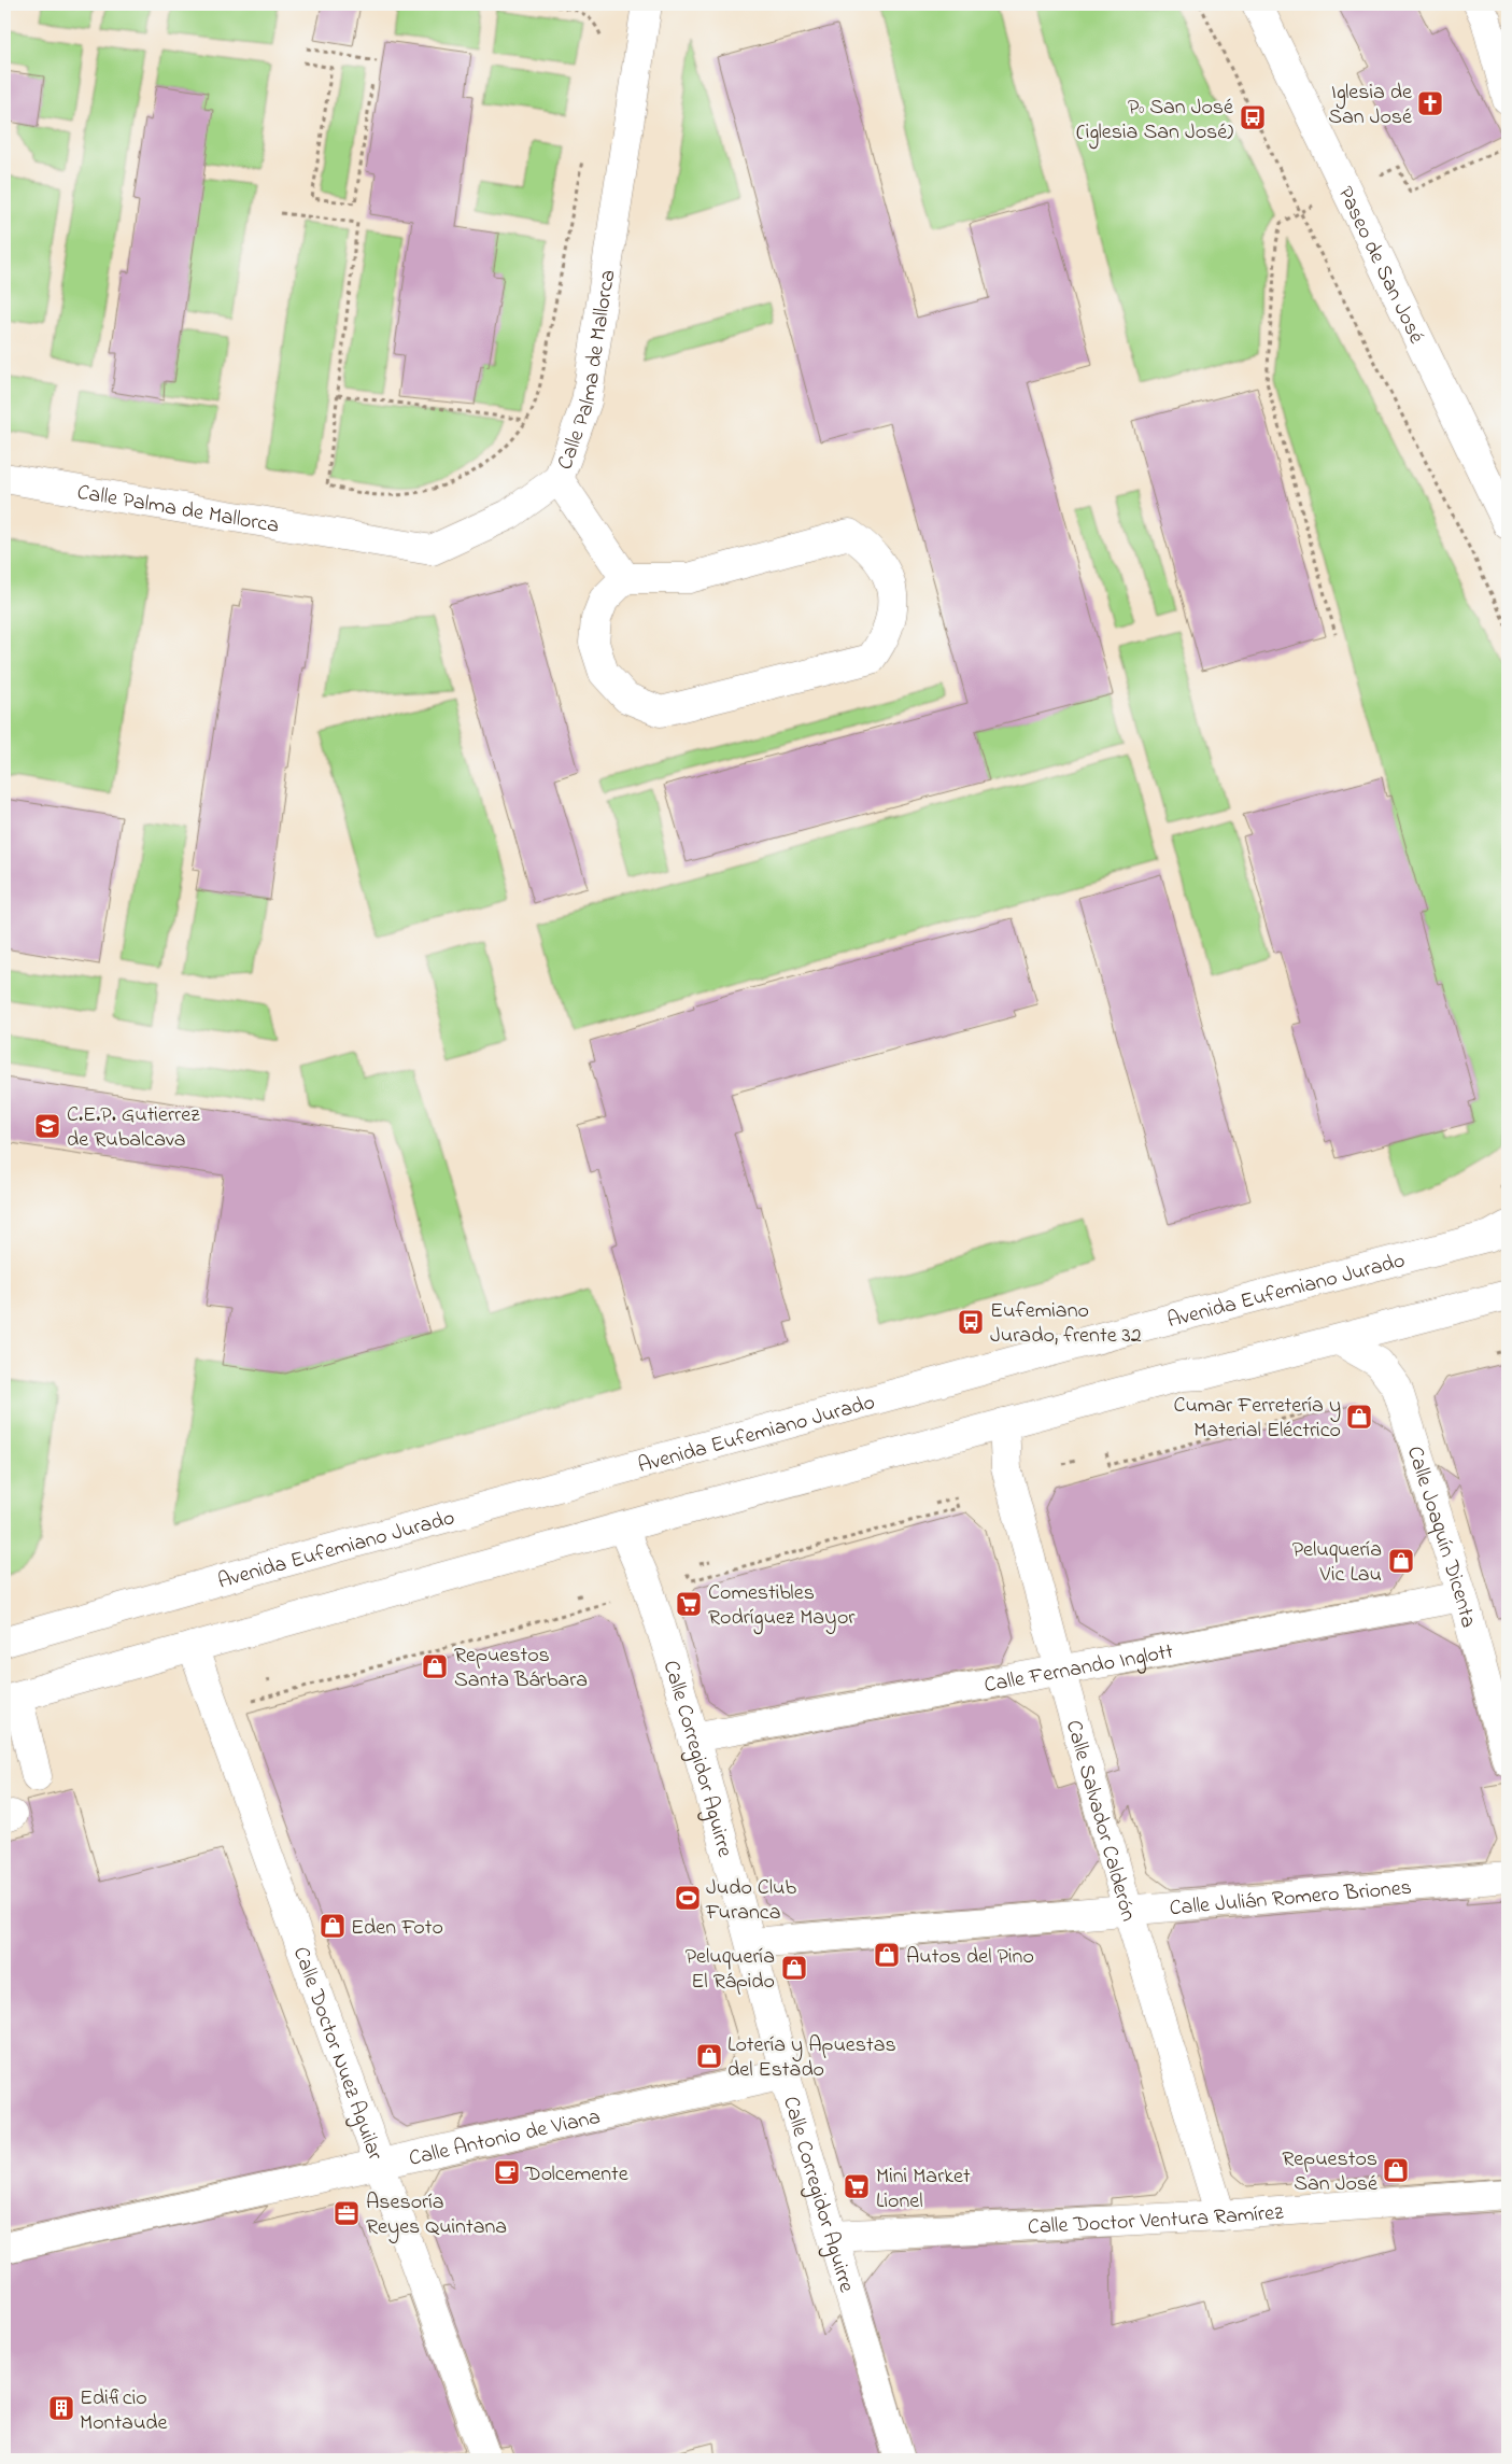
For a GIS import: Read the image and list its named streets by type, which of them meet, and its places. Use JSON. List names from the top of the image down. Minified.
{"streets":{"street":["Paseo de San José","Calle Palma de Mallorca","Avenida Eufemiano Jurado","Calle Joaquín Dicenta","Calle Fernando Inglott","Calle Corregidor Aguirre","Calle Salvador Calderón","Calle Julián Romero Briones","Calle Doctor Nuez Aguilar","Calle Antonio de Viana","Calle Doctor Ventura Ramírez"]},"crossings":[["Calle Joaquín Dicenta","Calle Fernando Inglott"],["Calle Fernando Inglott","Calle Corregidor Aguirre"],["Calle Fernando Inglott","Calle Salvador Calderón"],["Calle Corregidor Aguirre","Calle Julián Romero Briones"],["Calle Corregidor Aguirre","Calle Antonio de Viana"],["Calle Corregidor Aguirre","Calle Doctor Ventura Ramírez"],["Calle Salvador Calderón","Calle Julián Romero Briones"],["Calle Salvador Calderón","Calle Doctor Ventura Ramírez"],["Calle Doctor Nuez Aguilar","Calle Antonio de Viana"]],"places":{"church":["Iglesia de San José"],"bus stop":["Pº San José (iglesia San José)","Eufemiano Jurado, frente 32"],"school or university":["C.E.P. Gutierrez de Rubalcava"],"shop":["Cumar Ferretería y Material Eléctrico","Peluquería Vic Lau","Repuestos Santa Bárbara","Eden Foto","Autos del Pino","Peluquería El Rápido","Lotería y Apuestas del Estado","Repuestos San José"],"supermarket":["Comestibles Rodríguez Mayor","Mini Market Lionel"],"sports":["Judo Club Furanca"],"cafe":["Dolcemente"],"office":["Asesoría Reyes Quintana"],"building":["Edificio Montaude"]}}
